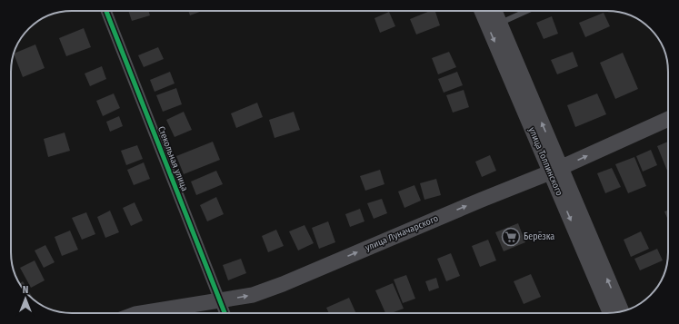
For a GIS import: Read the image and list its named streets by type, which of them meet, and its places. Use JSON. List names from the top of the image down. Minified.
{"streets":{"main road":["улица Толпинского","улица Луначарского"],"street":["Стекольная улица"]},"crossings":[["Стекольная улица","улица Луначарского"],["улица Толпинского","улица Луначарского"]],"one_way":["улица Луначарского"],"places":{"supermarket":["Берёзка"]},"north":"top"}
